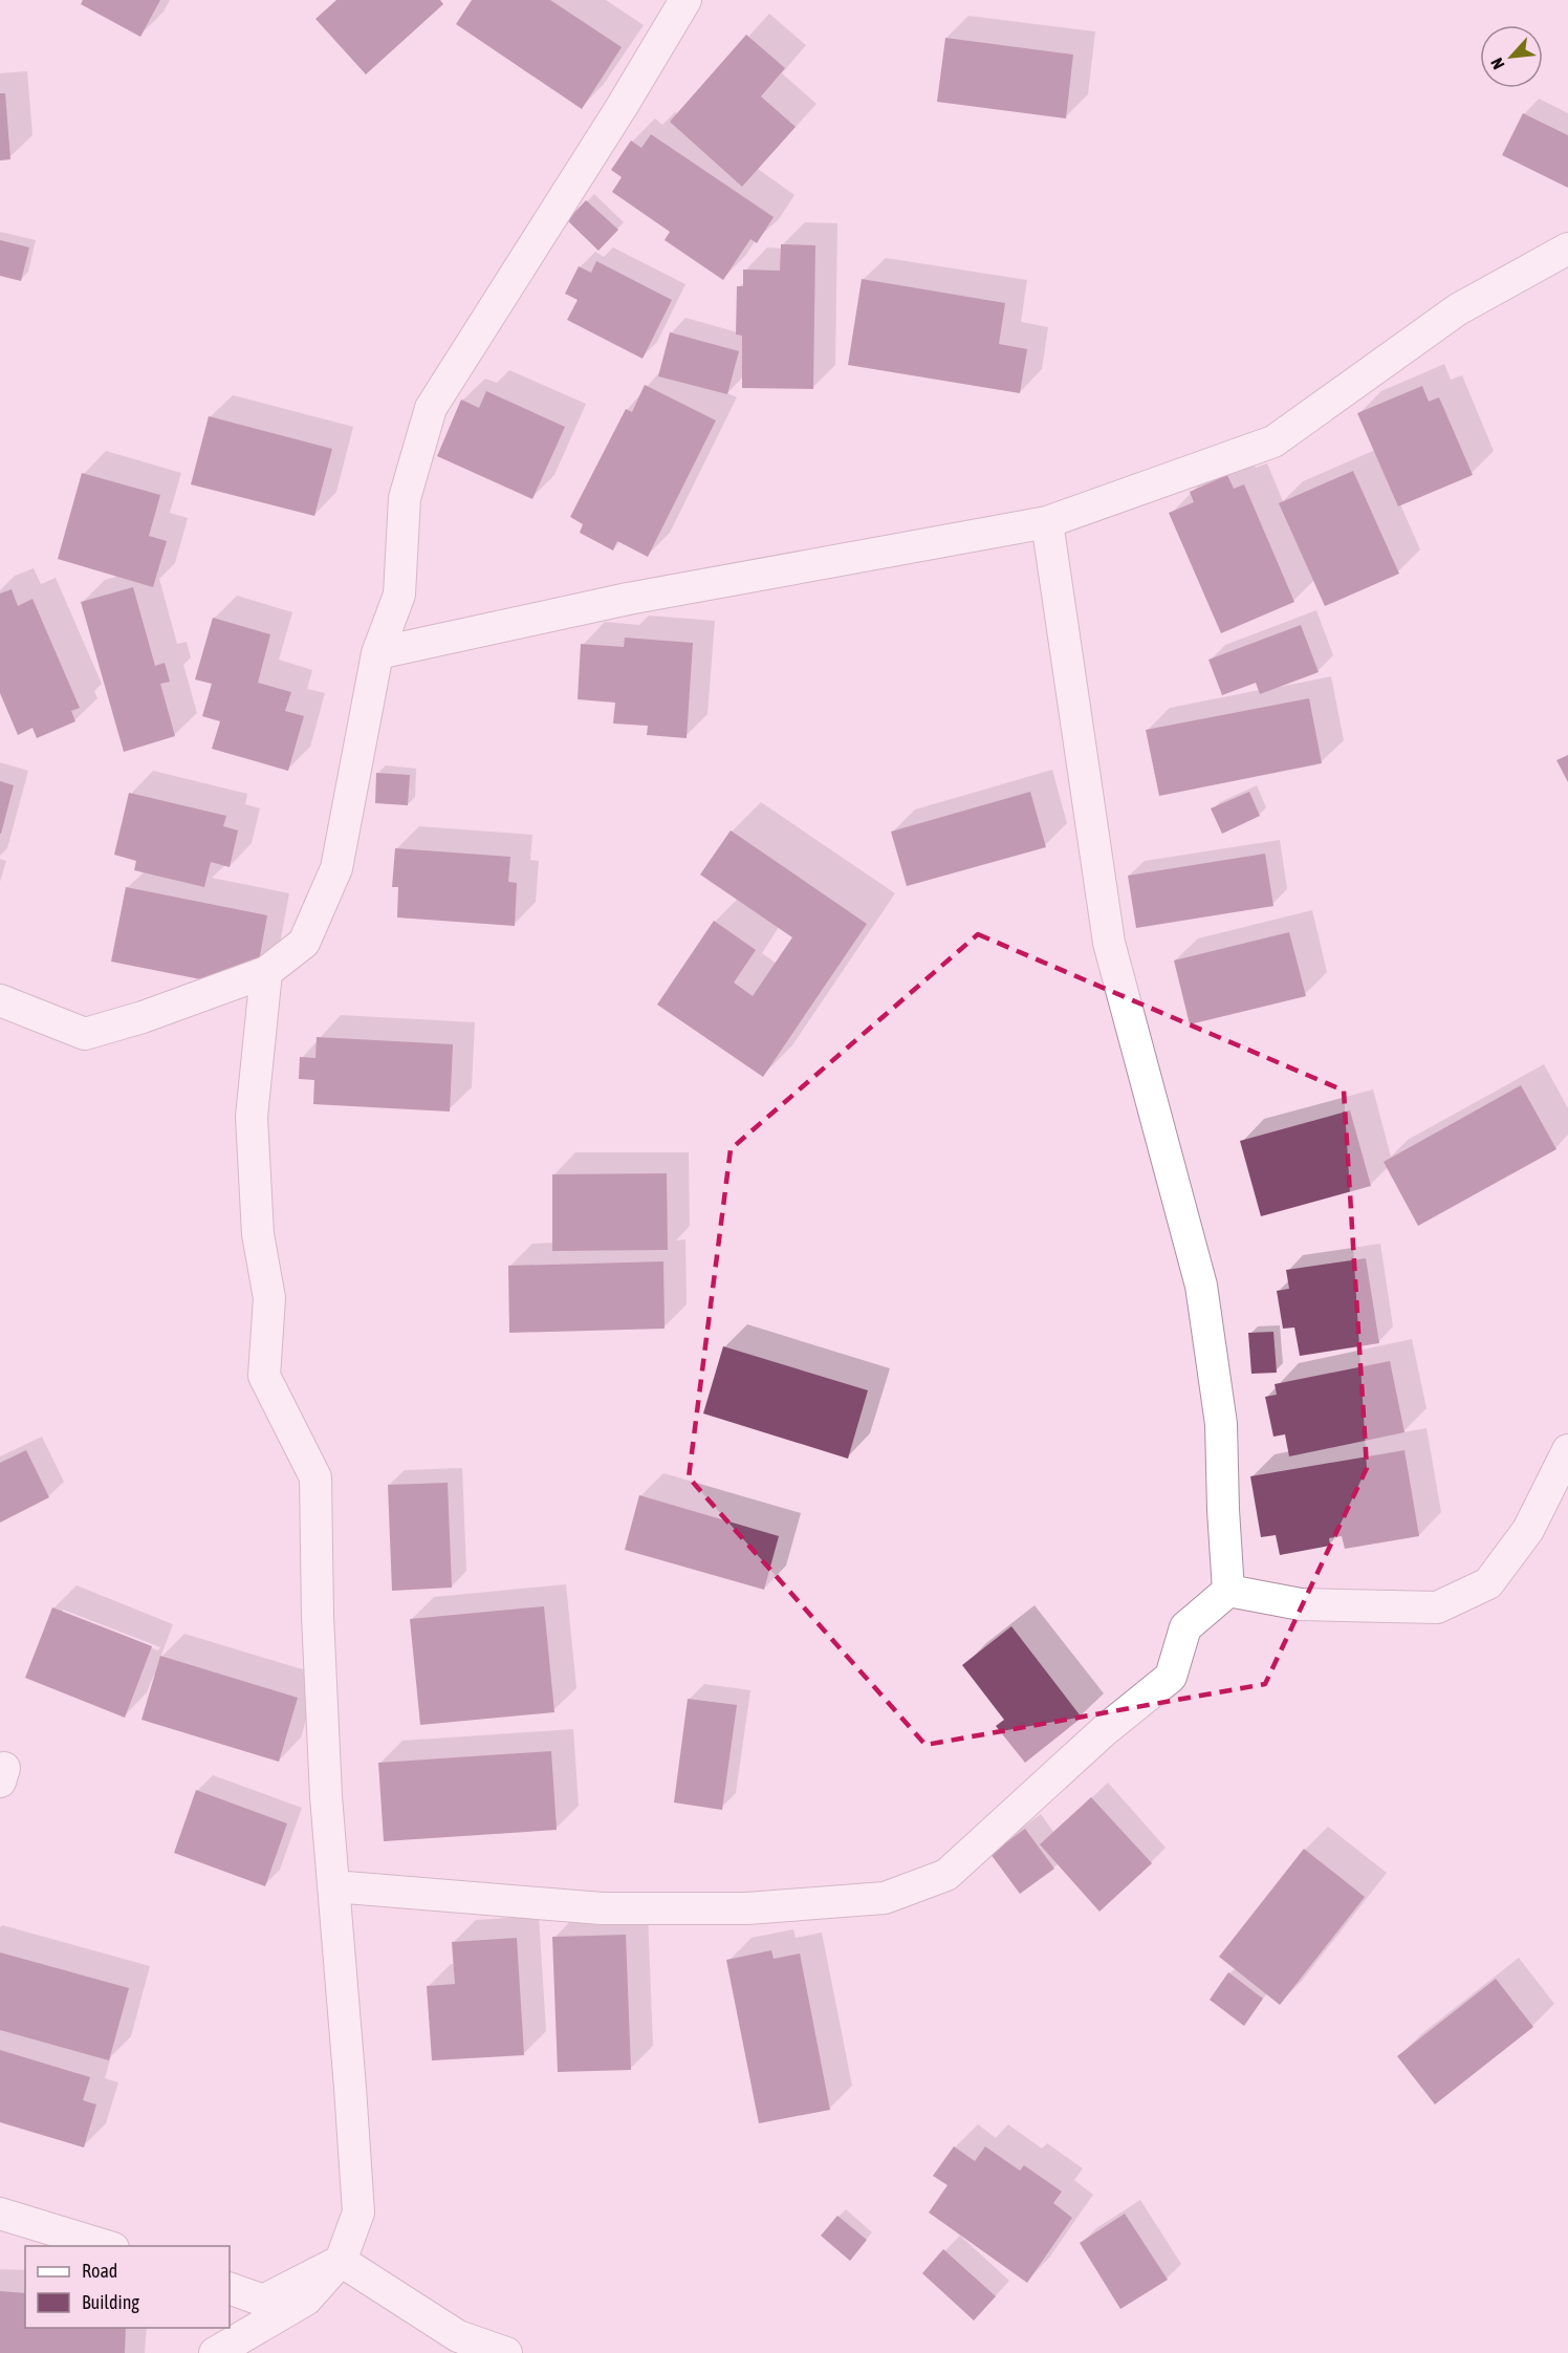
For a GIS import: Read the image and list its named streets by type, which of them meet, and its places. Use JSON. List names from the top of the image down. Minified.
{"legend":["Road","Building"],"north":"bottom left"}
